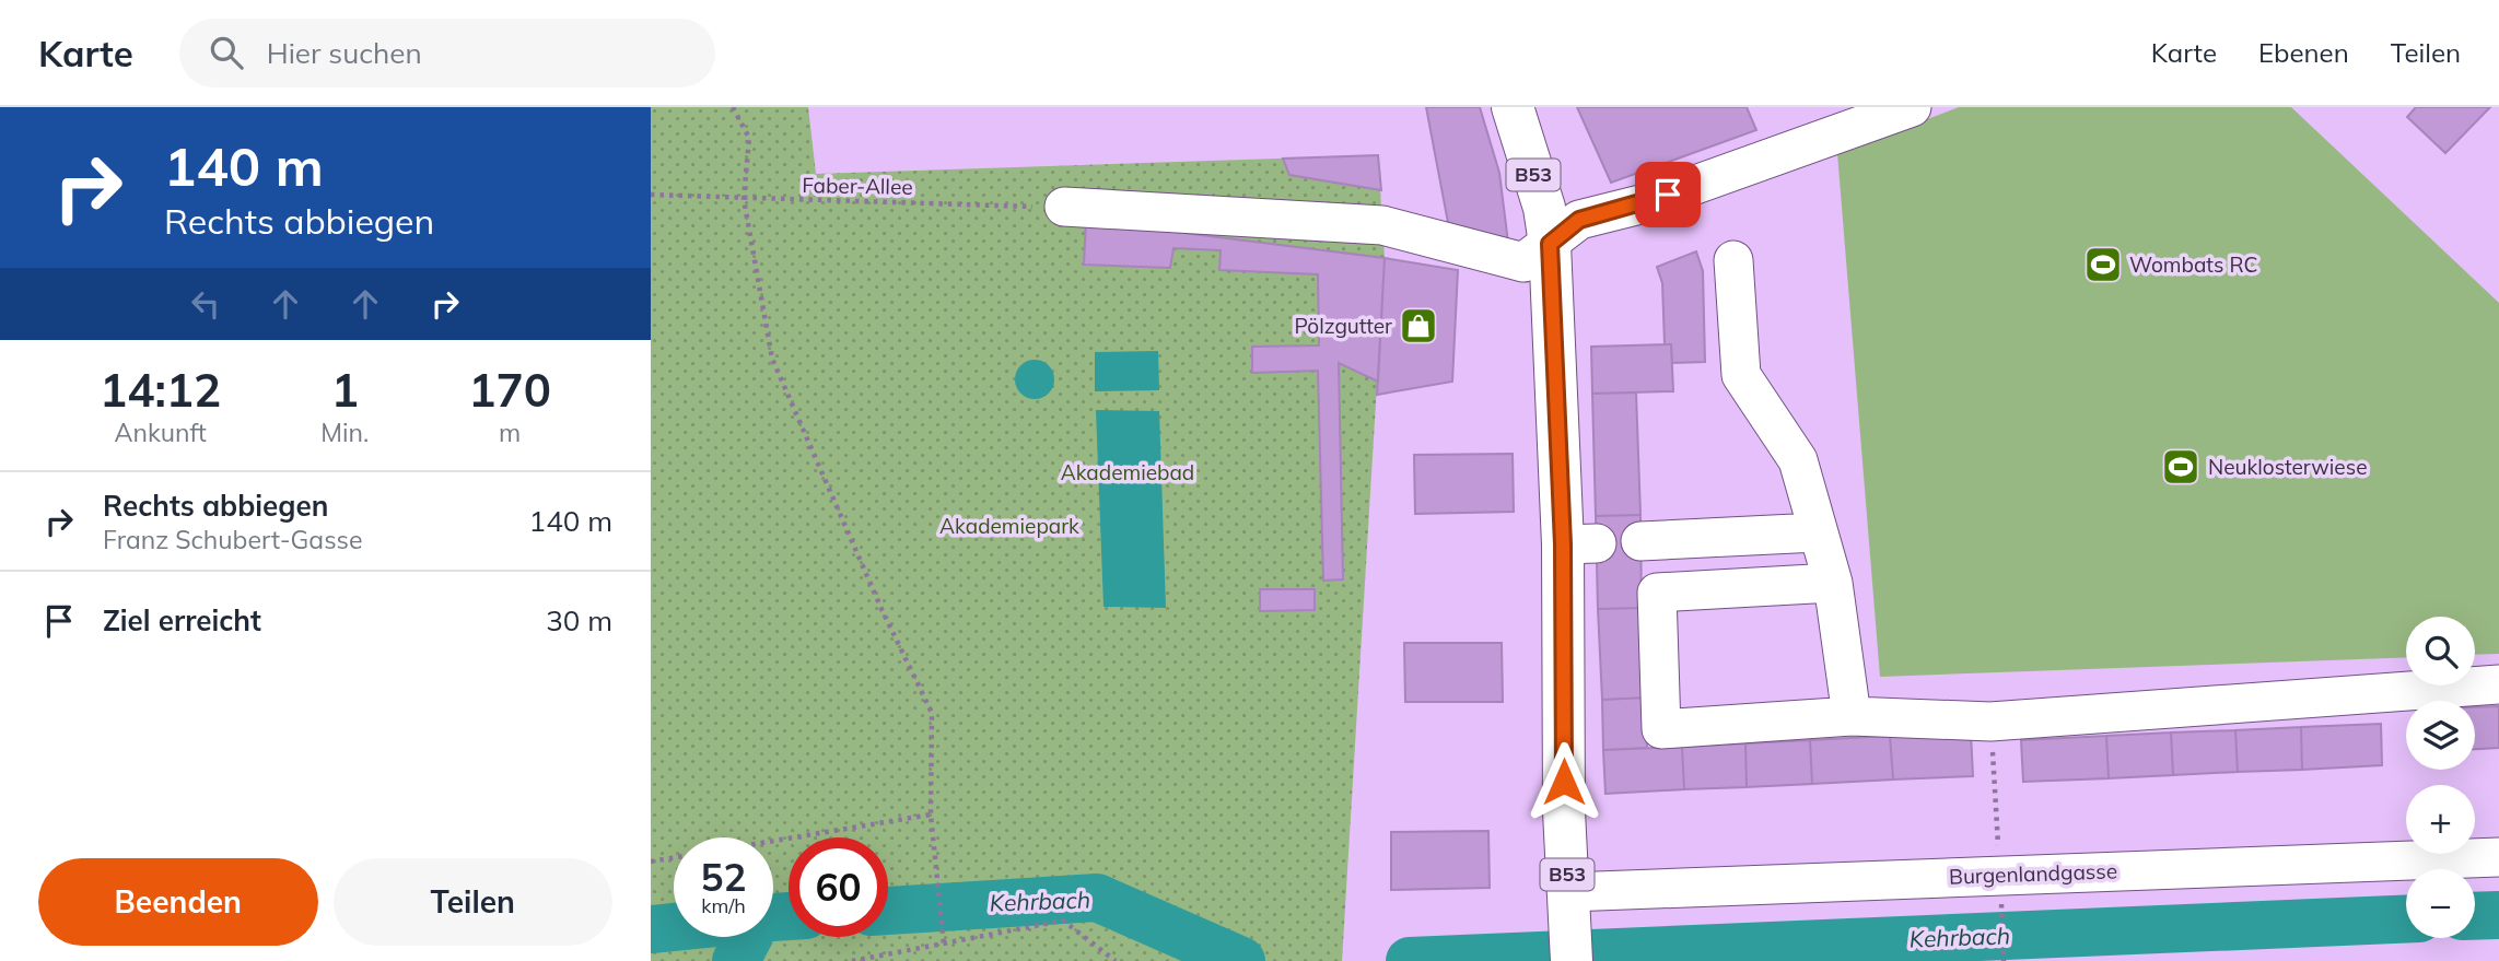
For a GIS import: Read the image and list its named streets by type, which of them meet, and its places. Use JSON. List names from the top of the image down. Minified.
{"streets":{"main road":["B53"],"street":["Burgenlandgasse"],"path":["Faber-Allee"]},"crossings":[["B53","Burgenlandgasse"]],"water":["Kehrbach"],"parks":["Akademiebad","Akademiepark"],"places":{"sports":["Wombats RC","Neuklosterwiese"],"shop":["Pölzgutter"]},"page":{"header":"Karte","search":"Hier suchen","nav":["Karte","Ebenen","Teilen"],"turn":["140 m","Rechts abbiegen"],"eta":["14:12","Ankunft","1","Min.","170","m"],"list":[{"name":"Rechts abbiegen","note":"Franz Schubert-Gasse","value":"140 m"},{"name":"Ziel erreicht","value":"30 m"}],"map_buttons":["+","−"],"speed":"52 km/h","limit":"60","buttons":["Beenden","Teilen"]}}
